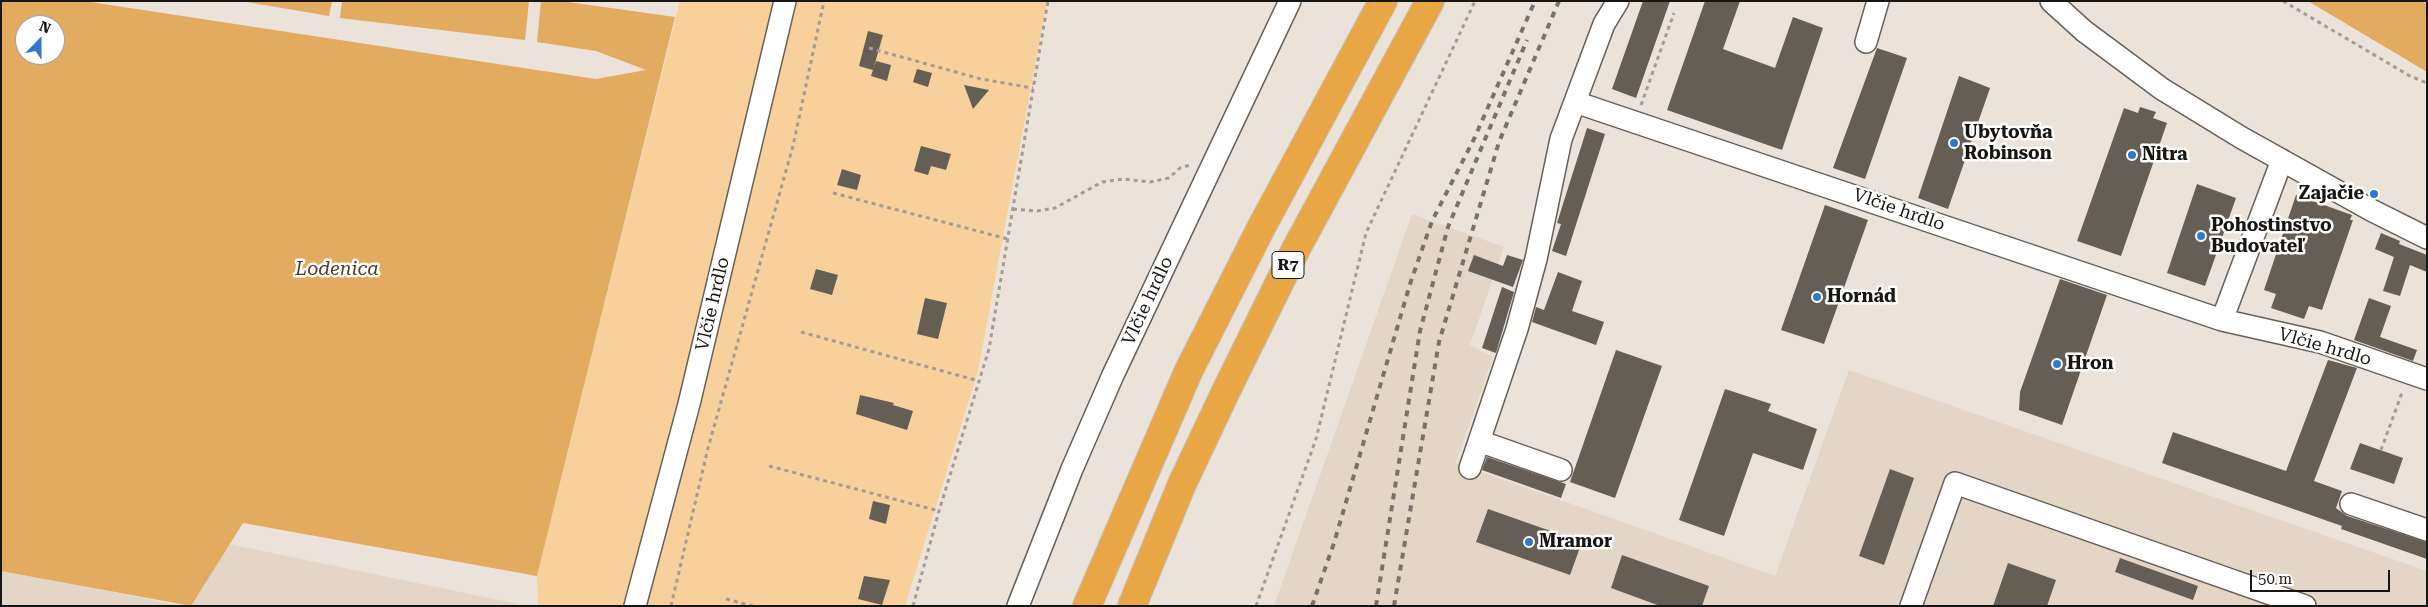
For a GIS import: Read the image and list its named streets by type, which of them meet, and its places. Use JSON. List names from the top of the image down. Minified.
{"streets":{"highway":["R7"],"street":["Vlčie hrdlo"]},"water":["Lodenica"],"places":["Ubytovňa Robinson","Nitra","Zajačie","Pohostinstvo Budovateľ","Hornád","Hron","Mramor"],"scale_bar":"50 m","north":"top"}
